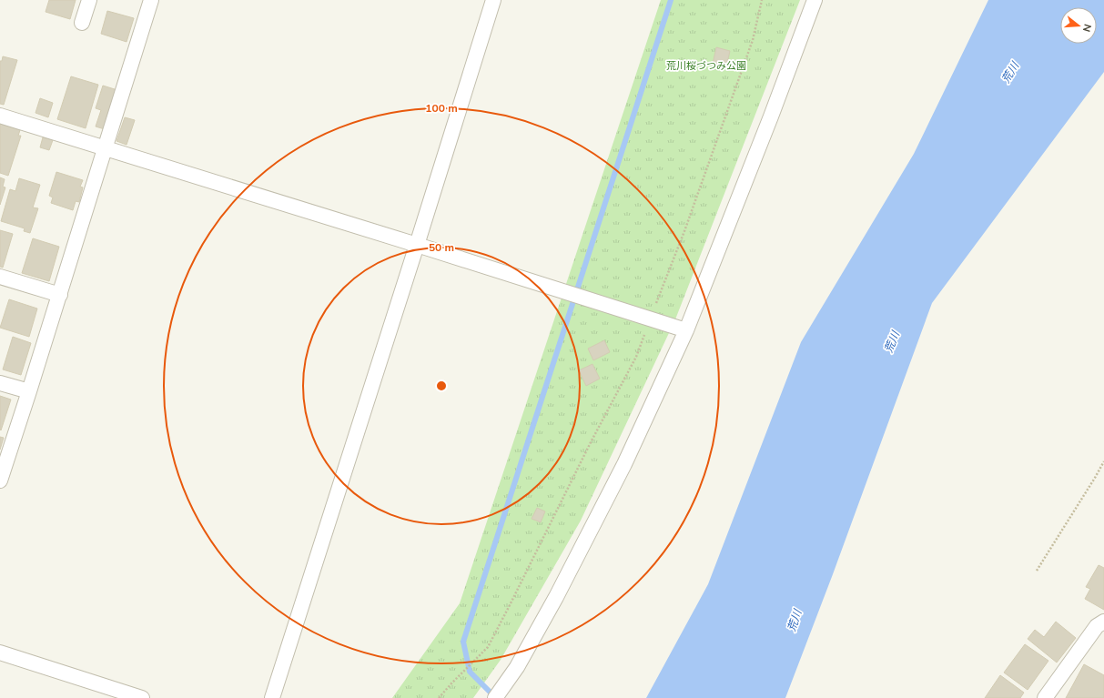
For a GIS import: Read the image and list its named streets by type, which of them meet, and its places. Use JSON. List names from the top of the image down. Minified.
{"water":["荒川"],"parks":["荒川桜づつみ公園"],"north":"right","rings":["100 m","50 m"]}
